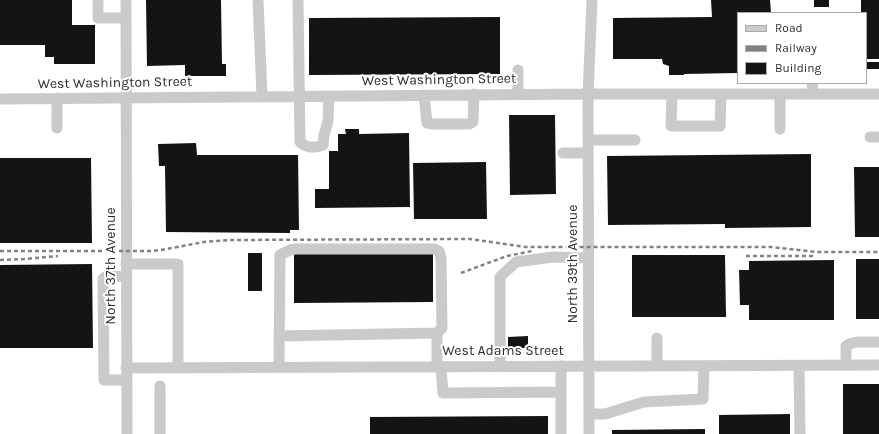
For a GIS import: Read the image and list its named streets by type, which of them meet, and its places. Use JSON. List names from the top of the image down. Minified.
{"streets":{"street":["West Washington Street","North 39th Avenue","North 37th Avenue","West Adams Street"]},"crossings":[["West Washington Street","North 39th Avenue"],["West Washington Street","North 37th Avenue"],["North 39th Avenue","West Adams Street"],["North 37th Avenue","West Adams Street"]],"legend":["Road","Railway","Building"]}
